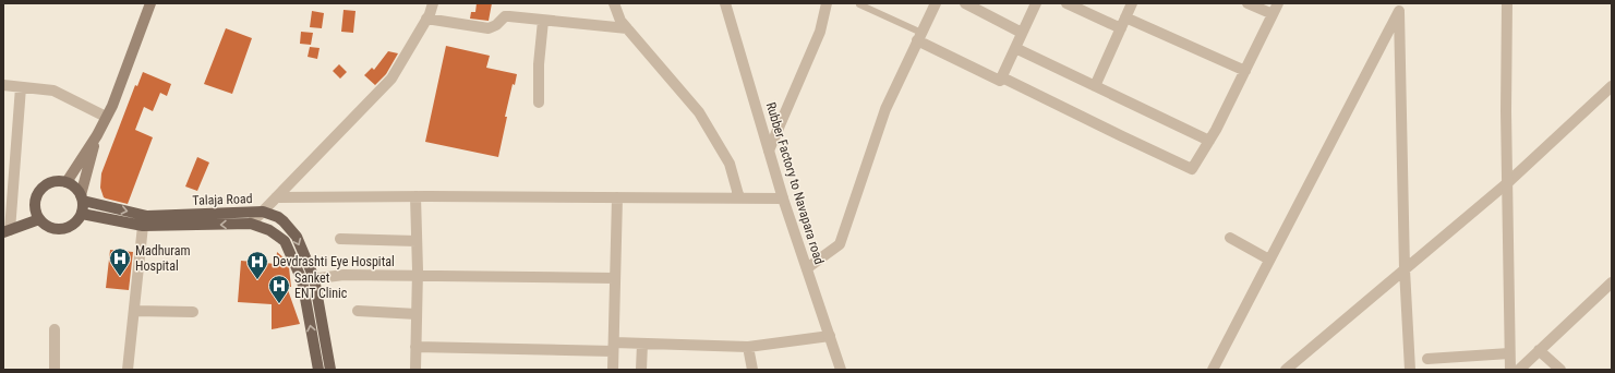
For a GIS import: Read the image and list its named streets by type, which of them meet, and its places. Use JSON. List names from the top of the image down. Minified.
{"streets":{"main road":["Talaja Road"],"street":["Rubber Factory to Navapara road"]},"places":{"hospital":["Madhuram Hospital","Devdrashti Eye Hospital","Sanket ENT Clinic"]}}
